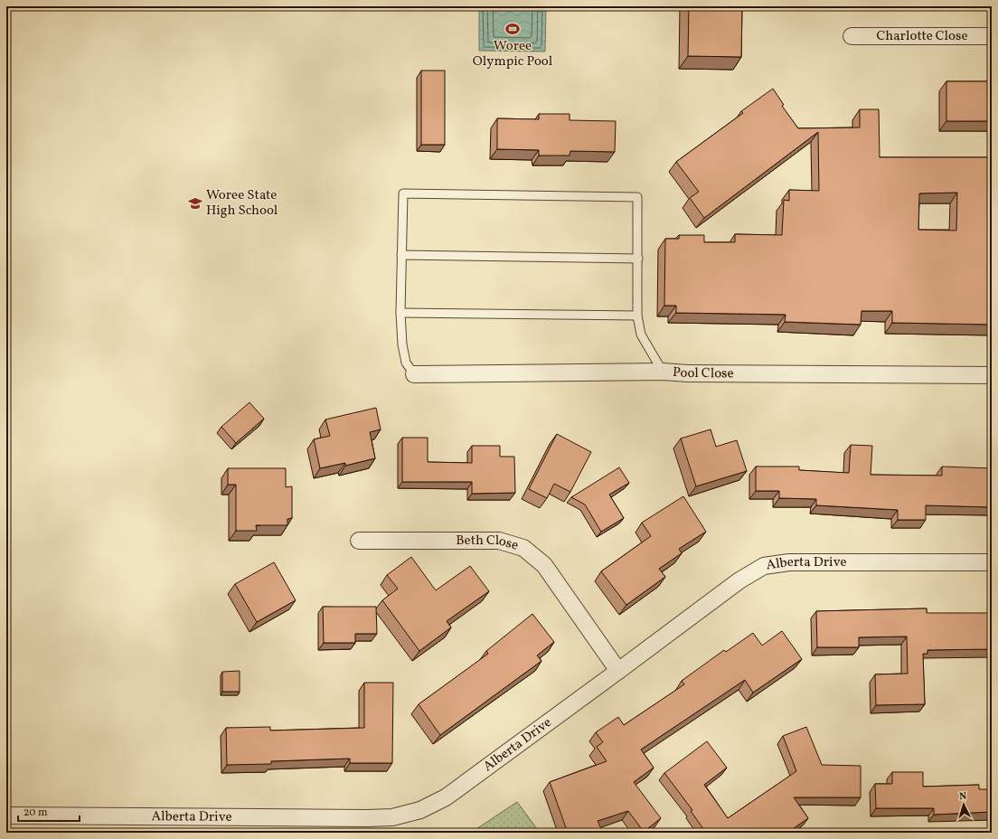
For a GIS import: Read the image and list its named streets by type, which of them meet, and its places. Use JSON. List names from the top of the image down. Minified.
{"streets":{"street":["Charlotte Close","Pool Close","Beth Close","Alberta Drive"]},"crossings":[["Beth Close","Alberta Drive"]],"places":{"sports":["Woree Olympic Pool"],"school or university":["Woree State High School"]},"scale_bar":"20 m","north":"top"}
